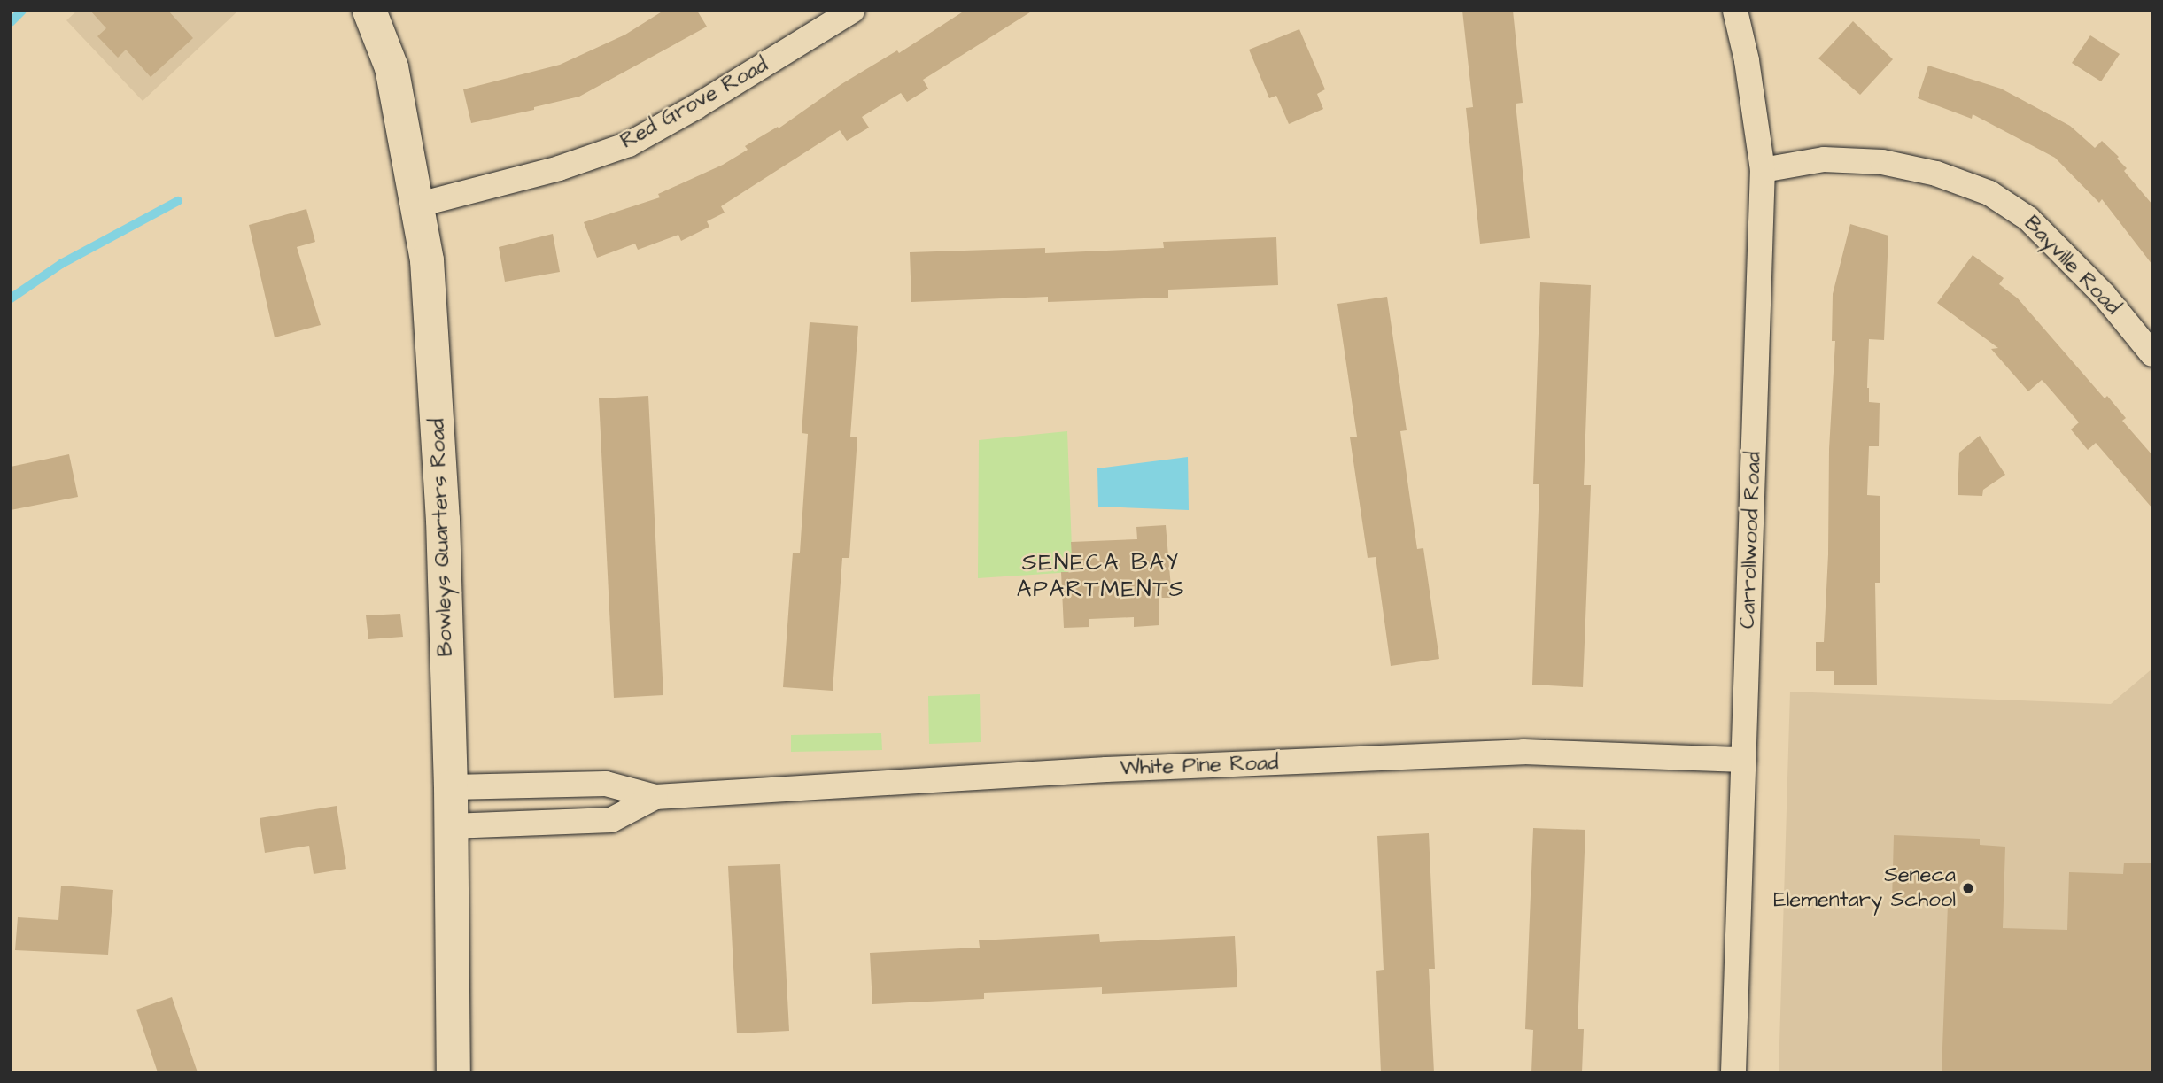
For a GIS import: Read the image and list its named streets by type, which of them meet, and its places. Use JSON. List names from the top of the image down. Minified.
{"streets":{"street":["Red Grove Road","Bayville Road","Bowleys Quarters Road","Carrollwood Road","White Pine Road"]},"crossings":[["Red Grove Road","Bowleys Quarters Road"],["Bayville Road","Carrollwood Road"],["Bowleys Quarters Road","White Pine Road"],["Carrollwood Road","White Pine Road"]],"districts":["SENECA BAY APARTMENTS"],"places":["Seneca Elementary School"]}
